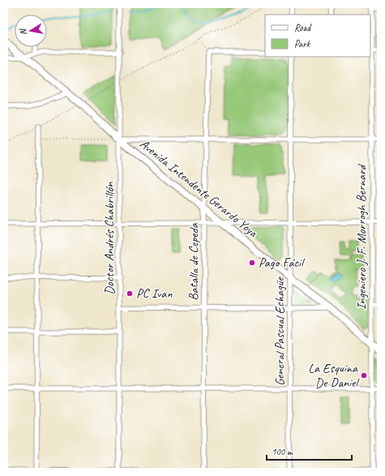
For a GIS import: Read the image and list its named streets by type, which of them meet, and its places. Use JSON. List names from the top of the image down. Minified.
{"streets":{"main road":["Avenida Intendente Gerardo Yoya"],"street":["Ingeniero J. F. Morrogh Bernard","Doctor Andrés Chabrillón","Batalla de Cepeda","General Pascual Echagüe"]},"crossings":[["Avenida Intendente Gerardo Yoya","Ingeniero J. F. Morrogh Bernard"],["Avenida Intendente Gerardo Yoya","Doctor Andrés Chabrillón"],["Avenida Intendente Gerardo Yoya","Batalla de Cepeda"],["Avenida Intendente Gerardo Yoya","General Pascual Echagüe"]],"places":["Pago Fácil","PC Ivan","La Esquina De Daniel"],"legend":["Road","Park"],"scale_bar":"100 m","north":"left"}
